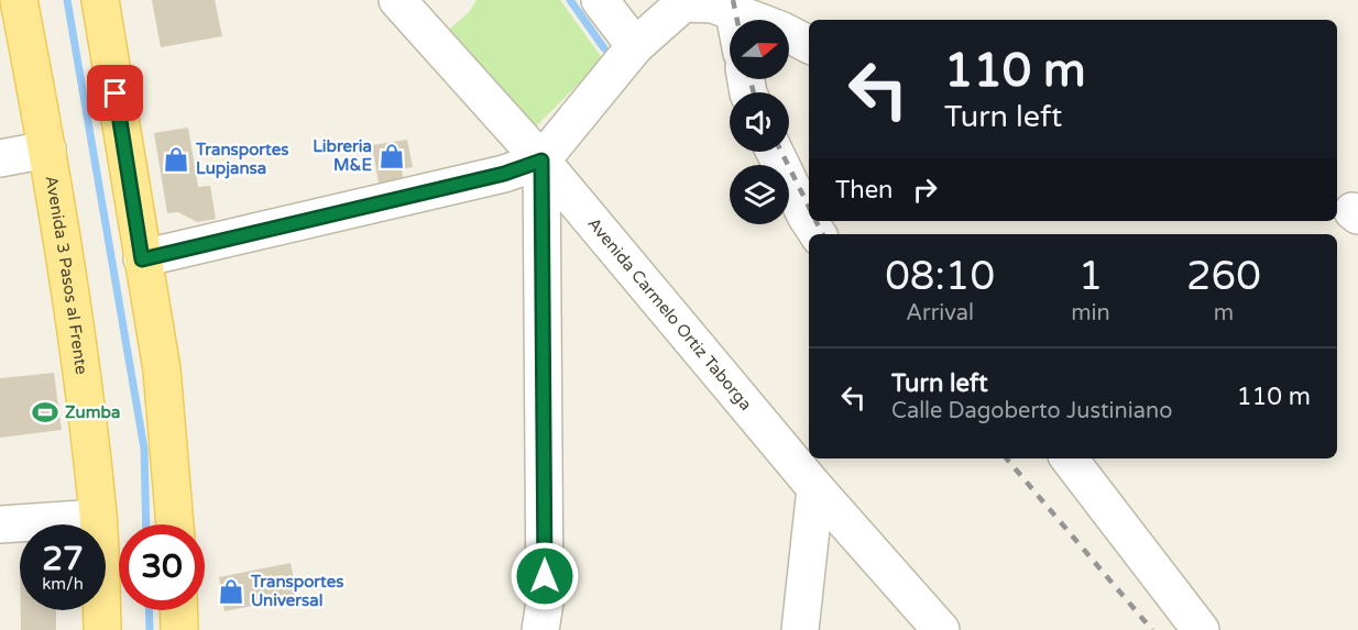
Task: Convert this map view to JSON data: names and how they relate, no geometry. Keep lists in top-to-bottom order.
{
  "streets": {
    "main road": ["Avenida 3 Pasos al Frente"],
    "street": ["Avenida Carmelo Ortiz Taborga"]
  },
  "places": {
    "shop": ["Libreria M&E", "Transportes Lupjansa", "Transportes Universal"],
    "sports": ["Zumba"]
  },
  "north": "right",
  "page": {
    "turn": ["110 m", "Turn left"],
    "then": "Then",
    "eta": [
      "08:10",
      "Arrival",
      "1",
      "min",
      "260",
      "m"
    ],
    "list": [
      {
        "name": "Turn left",
        "note": "Calle Dagoberto Justiniano",
        "value": "110 m"
      }
    ],
    "speed": "27 km/h",
    "limit": "30"
  }
}
